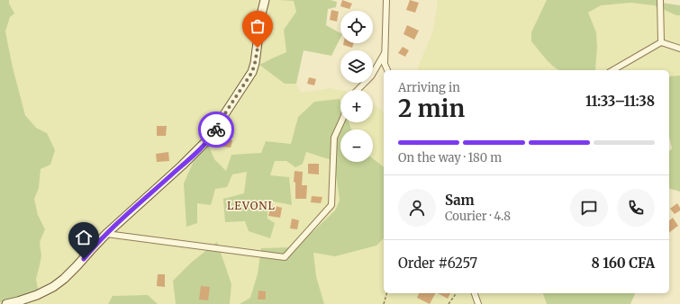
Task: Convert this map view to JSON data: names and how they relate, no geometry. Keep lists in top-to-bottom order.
{
  "districts": ["LEVONL"],
  "page": {
    "map_buttons": ["+", "−"],
    "heading": ["2 min", "Arriving in", "11:33–11:38"],
    "panel": [
      "Sam",
      "Courier · 4.8",
      "Order #6257",
      "8 160 CFA"
    ],
    "bar": "On the way · 180 m"
  }
}
